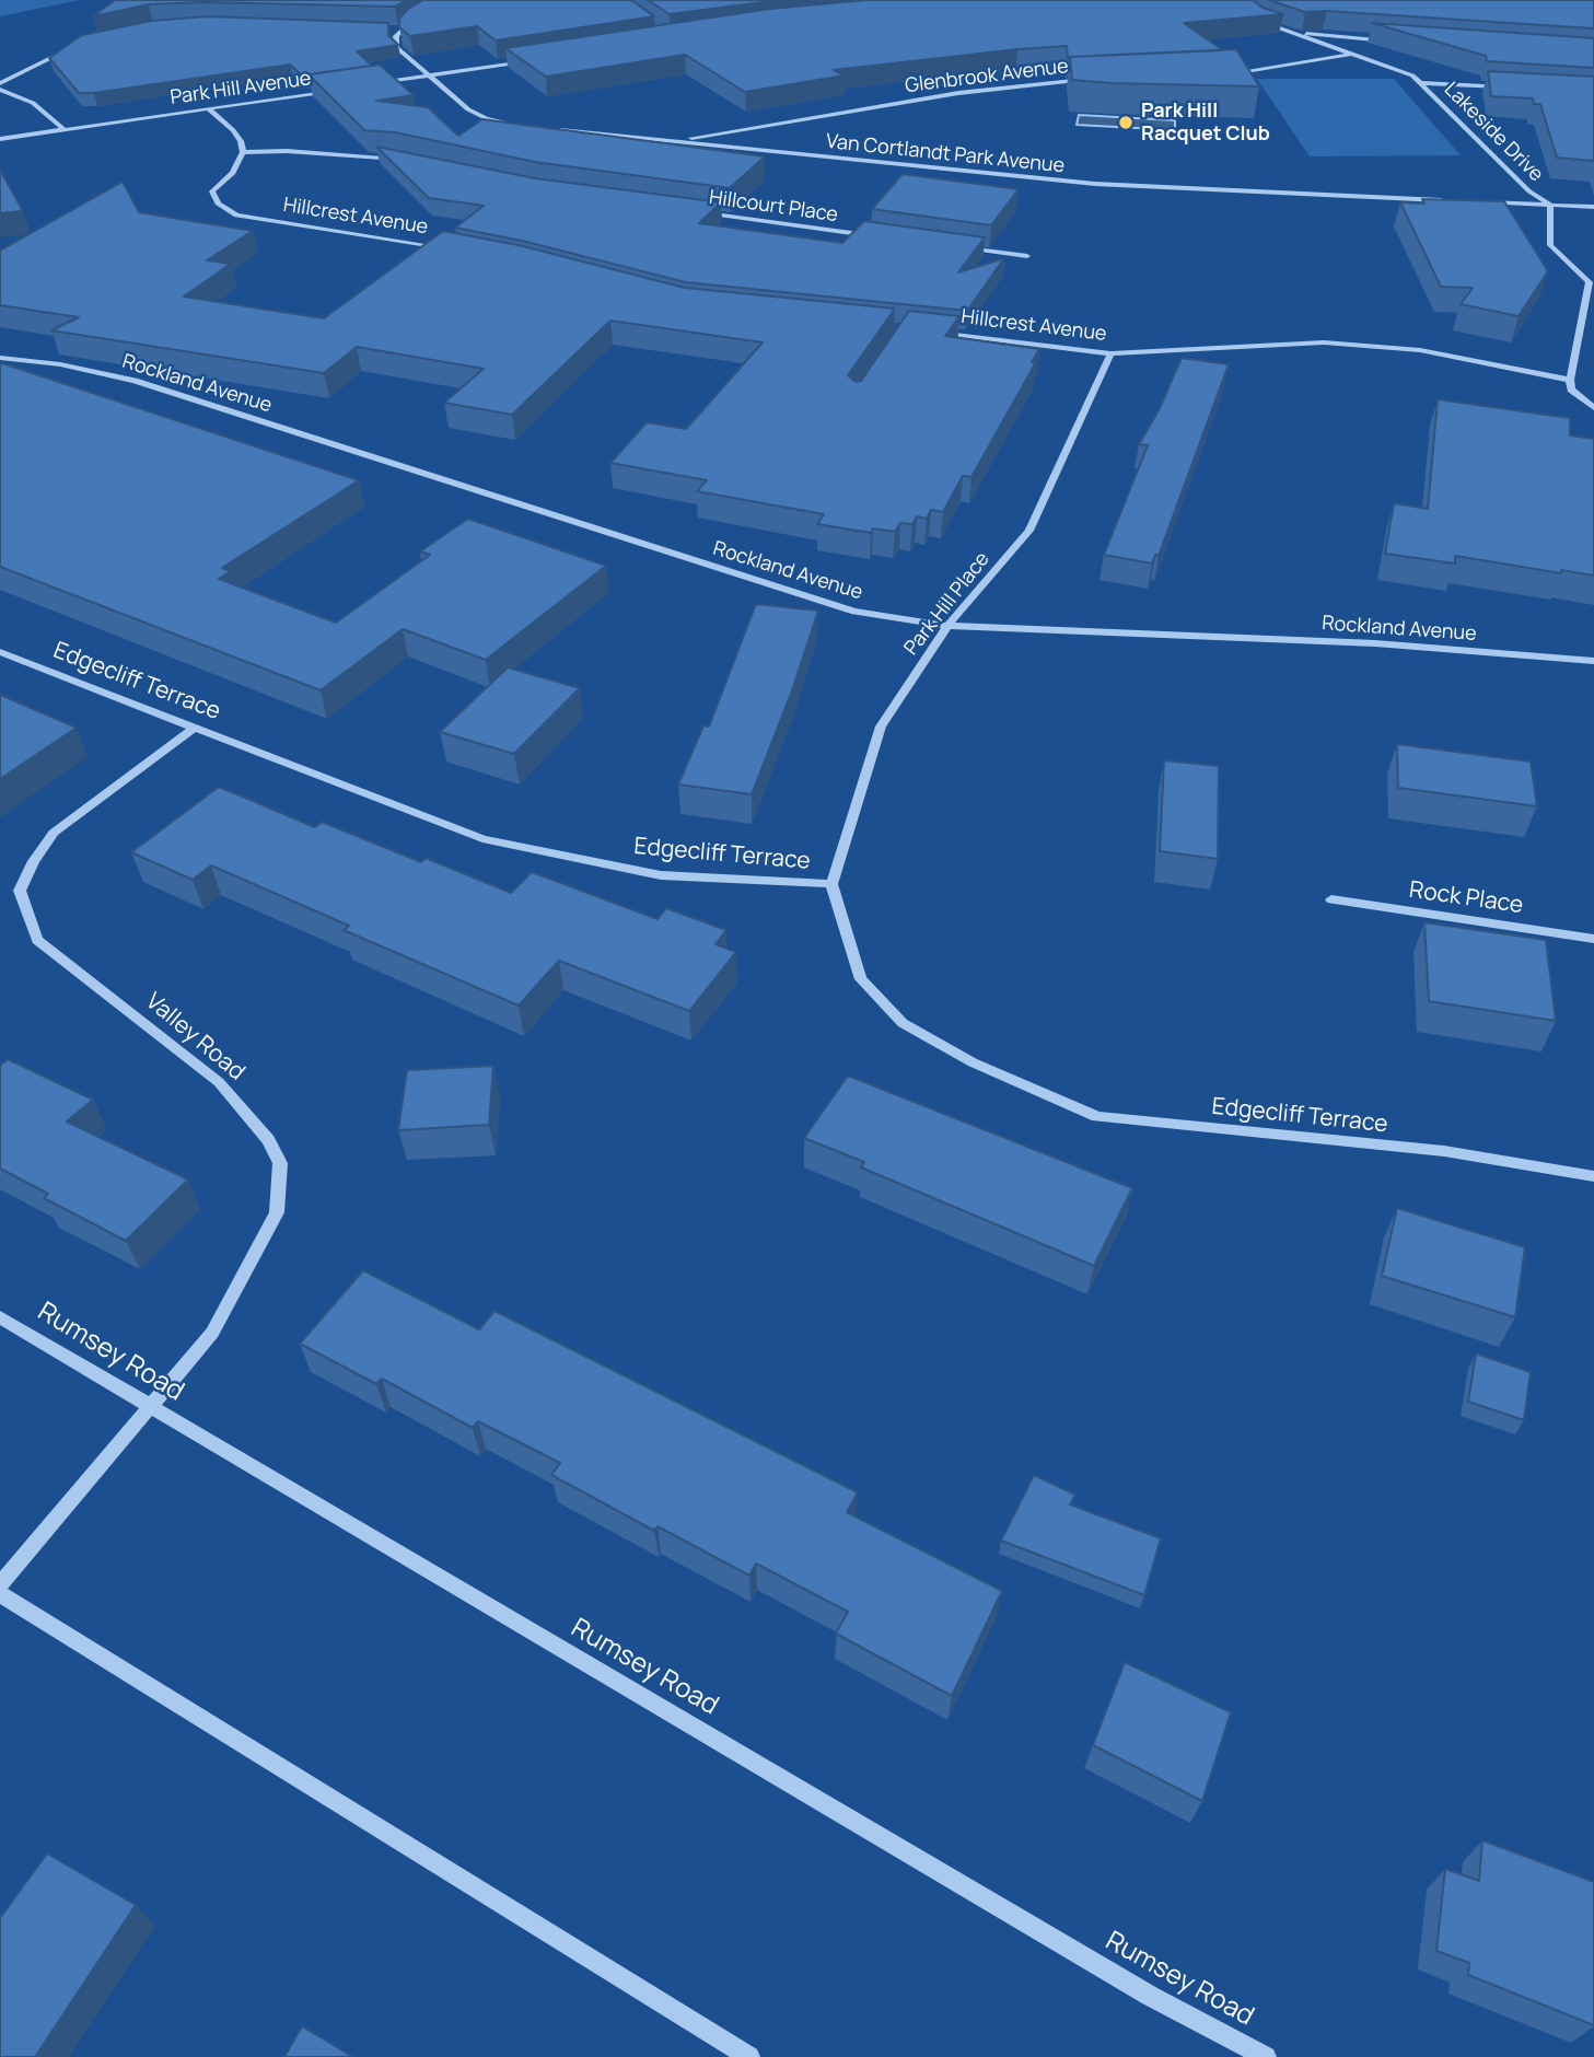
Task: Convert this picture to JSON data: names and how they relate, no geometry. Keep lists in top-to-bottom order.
{
  "streets": {
    "street": [
      "Glenbrook Avenue",
      "Park Hill Avenue",
      "Lakeside Drive",
      "Van Cortlandt Park Avenue",
      "Hillcourt Place",
      "Hillcrest Avenue",
      "Rockland Avenue",
      "Park Hill Place",
      "Edgecliff Terrace",
      "Rock Place",
      "Valley Road",
      "Rumsey Road"
    ]
  },
  "crossings": [
    ["Glenbrook Avenue", "Van Cortlandt Park Avenue"],
    ["Lakeside Drive", "Hillcrest Avenue"],
    ["Hillcrest Avenue", "Park Hill Place"],
    ["Rockland Avenue", "Park Hill Place"],
    ["Park Hill Place", "Edgecliff Terrace"],
    ["Edgecliff Terrace", "Valley Road"],
    ["Valley Road", "Rumsey Road"]
  ],
  "places": ["Park Hill Racquet Club"]
}
